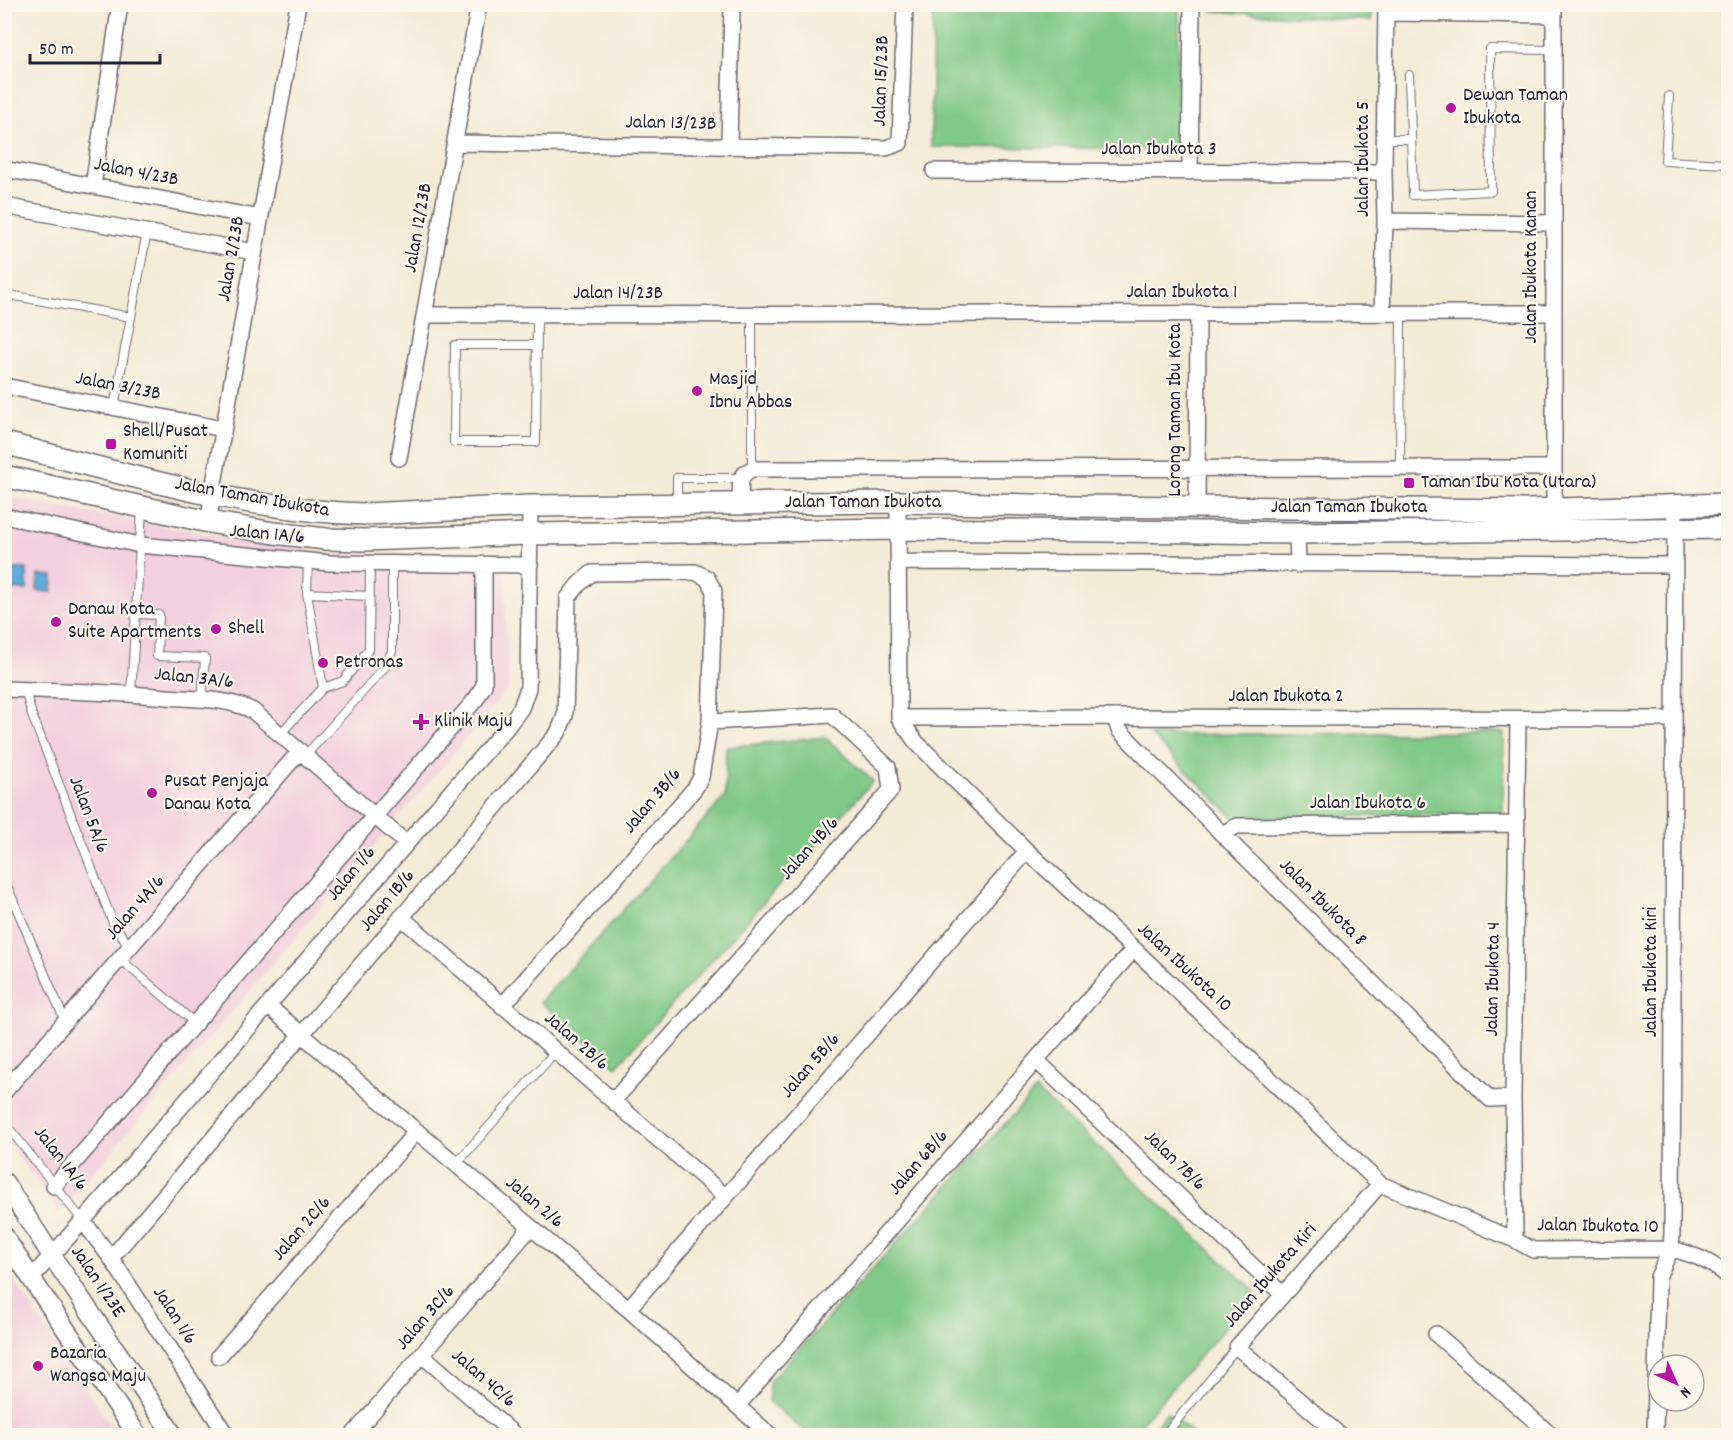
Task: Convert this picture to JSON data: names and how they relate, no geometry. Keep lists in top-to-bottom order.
{
  "streets": {
    "main road": ["Jalan Taman Ibukota"],
    "street": [
      "Jalan 15/23B",
      "Jalan 13/23B",
      "Jalan Ibukota 3",
      "Jalan Ibukota 5",
      "Jalan 4/23B",
      "Jalan 12/23B",
      "Jalan 2/23B",
      "Jalan Ibukota Kanan",
      "Jalan Ibukota 1",
      "Jalan 14/23B",
      "Jalan 3/23B",
      "Lorong Taman Ibu Kota",
      "Jalan 1A/6",
      "Jalan 3A/6",
      "Jalan Ibukota 2",
      "Jalan 3B/6",
      "Jalan Ibukota 6",
      "Jalan 4B/6",
      "Jalan 1/6",
      "Jalan 1B/6",
      "Jalan Ibukota 8",
      "Jalan 4A/6",
      "Jalan Ibukota 10",
      "Jalan Ibukota Kiri",
      "Jalan Ibukota 4",
      "Jalan 2B/6",
      "Jalan 5B/6",
      "Jalan 7B/6",
      "Jalan 6B/6",
      "Jalan 2/6",
      "Jalan 2C/6",
      "Jalan 1/23E",
      "Jalan 3C/6",
      "Jalan 4C/6"
    ],
    "lane": ["Jalan 5A/6"]
  },
  "crossings": [
    ["Jalan 15/23B", "Jalan 13/23B"],
    ["Jalan 13/23B", "Jalan 12/23B"],
    ["Jalan Ibukota 3", "Jalan Ibukota 5"],
    ["Jalan Ibukota 5", "Jalan Ibukota 1"],
    ["Jalan 4/23B", "Jalan 2/23B"],
    ["Jalan 12/23B", "Jalan 14/23B"],
    ["Jalan 2/23B", "Jalan 3/23B"],
    ["Jalan 2/23B", "Jalan Taman Ibukota"],
    ["Jalan Ibukota Kanan", "Jalan Ibukota 1"],
    ["Jalan Ibukota Kanan", "Jalan Taman Ibukota"],
    ["Jalan Ibukota 1", "Jalan 14/23B"],
    ["Jalan Ibukota 1", "Lorong Taman Ibu Kota"],
    ["Lorong Taman Ibu Kota", "Jalan Taman Ibukota"],
    ["Jalan Taman Ibukota", "Jalan 1/6"],
    ["Jalan Taman Ibukota", "Jalan Ibukota Kiri"],
    ["Jalan 1A/6", "Jalan 1/6"],
    ["Jalan 3A/6", "Jalan 5A/6"],
    ["Jalan 3A/6", "Jalan 1/6"],
    ["Jalan 3A/6", "Jalan 4A/6"],
    ["Jalan Ibukota 2", "Jalan Ibukota 8"],
    ["Jalan Ibukota 2", "Jalan Ibukota 10"],
    ["Jalan Ibukota 2", "Jalan Ibukota Kiri"],
    ["Jalan Ibukota 2", "Jalan Ibukota 4"],
    ["Jalan 3B/6", "Jalan 4B/6"],
    ["Jalan 3B/6", "Jalan 1B/6"],
    ["Jalan 3B/6", "Jalan 2B/6"],
    ["Jalan Ibukota 6", "Jalan Ibukota 8"],
    ["Jalan Ibukota 6", "Jalan Ibukota 4"],
    ["Jalan 5A/6", "Jalan 4A/6"],
    ["Jalan 4B/6", "Jalan 2B/6"],
    ["Jalan 1/6", "Jalan 1B/6"],
    ["Jalan 1/6", "Jalan 2/6"],
    ["Jalan 1/6", "Jalan 1/23E"],
    ["Jalan 1B/6", "Jalan 2B/6"],
    ["Jalan 1B/6", "Jalan 2/6"],
    ["Jalan Ibukota 8", "Jalan Ibukota 4"],
    ["Jalan Ibukota 10", "Jalan Ibukota Kiri"],
    ["Jalan Ibukota 10", "Jalan Ibukota 4"],
    ["Jalan Ibukota 10", "Jalan 5B/6"],
    ["Jalan Ibukota 10", "Jalan 6B/6"],
    ["Jalan Ibukota Kiri", "Jalan 7B/6"],
    ["Jalan 2B/6", "Jalan 5B/6"],
    ["Jalan 5B/6", "Jalan 2/6"],
    ["Jalan 7B/6", "Jalan 6B/6"],
    ["Jalan 6B/6", "Jalan 2/6"],
    ["Jalan 2/6", "Jalan 2C/6"],
    ["Jalan 2/6", "Jalan 3C/6"],
    ["Jalan 3C/6", "Jalan 4C/6"]
  ],
  "places": {
    "other": [
      "Dewan Taman Ibukota",
      "Masjid Ibnu Abbas",
      "Danau Kota Suite Apartments",
      "Shell",
      "Petronas",
      "Pusat Penjaja Danau Kota",
      "Bazaria Wangsa Maju"
    ],
    "transit": ["Shell/Pusat Komuniti", "Taman Ibu Kota (Utara)"],
    "health": ["Klinik Maju"]
  },
  "scale_bar": "50 m",
  "north": "bottom right"
}
